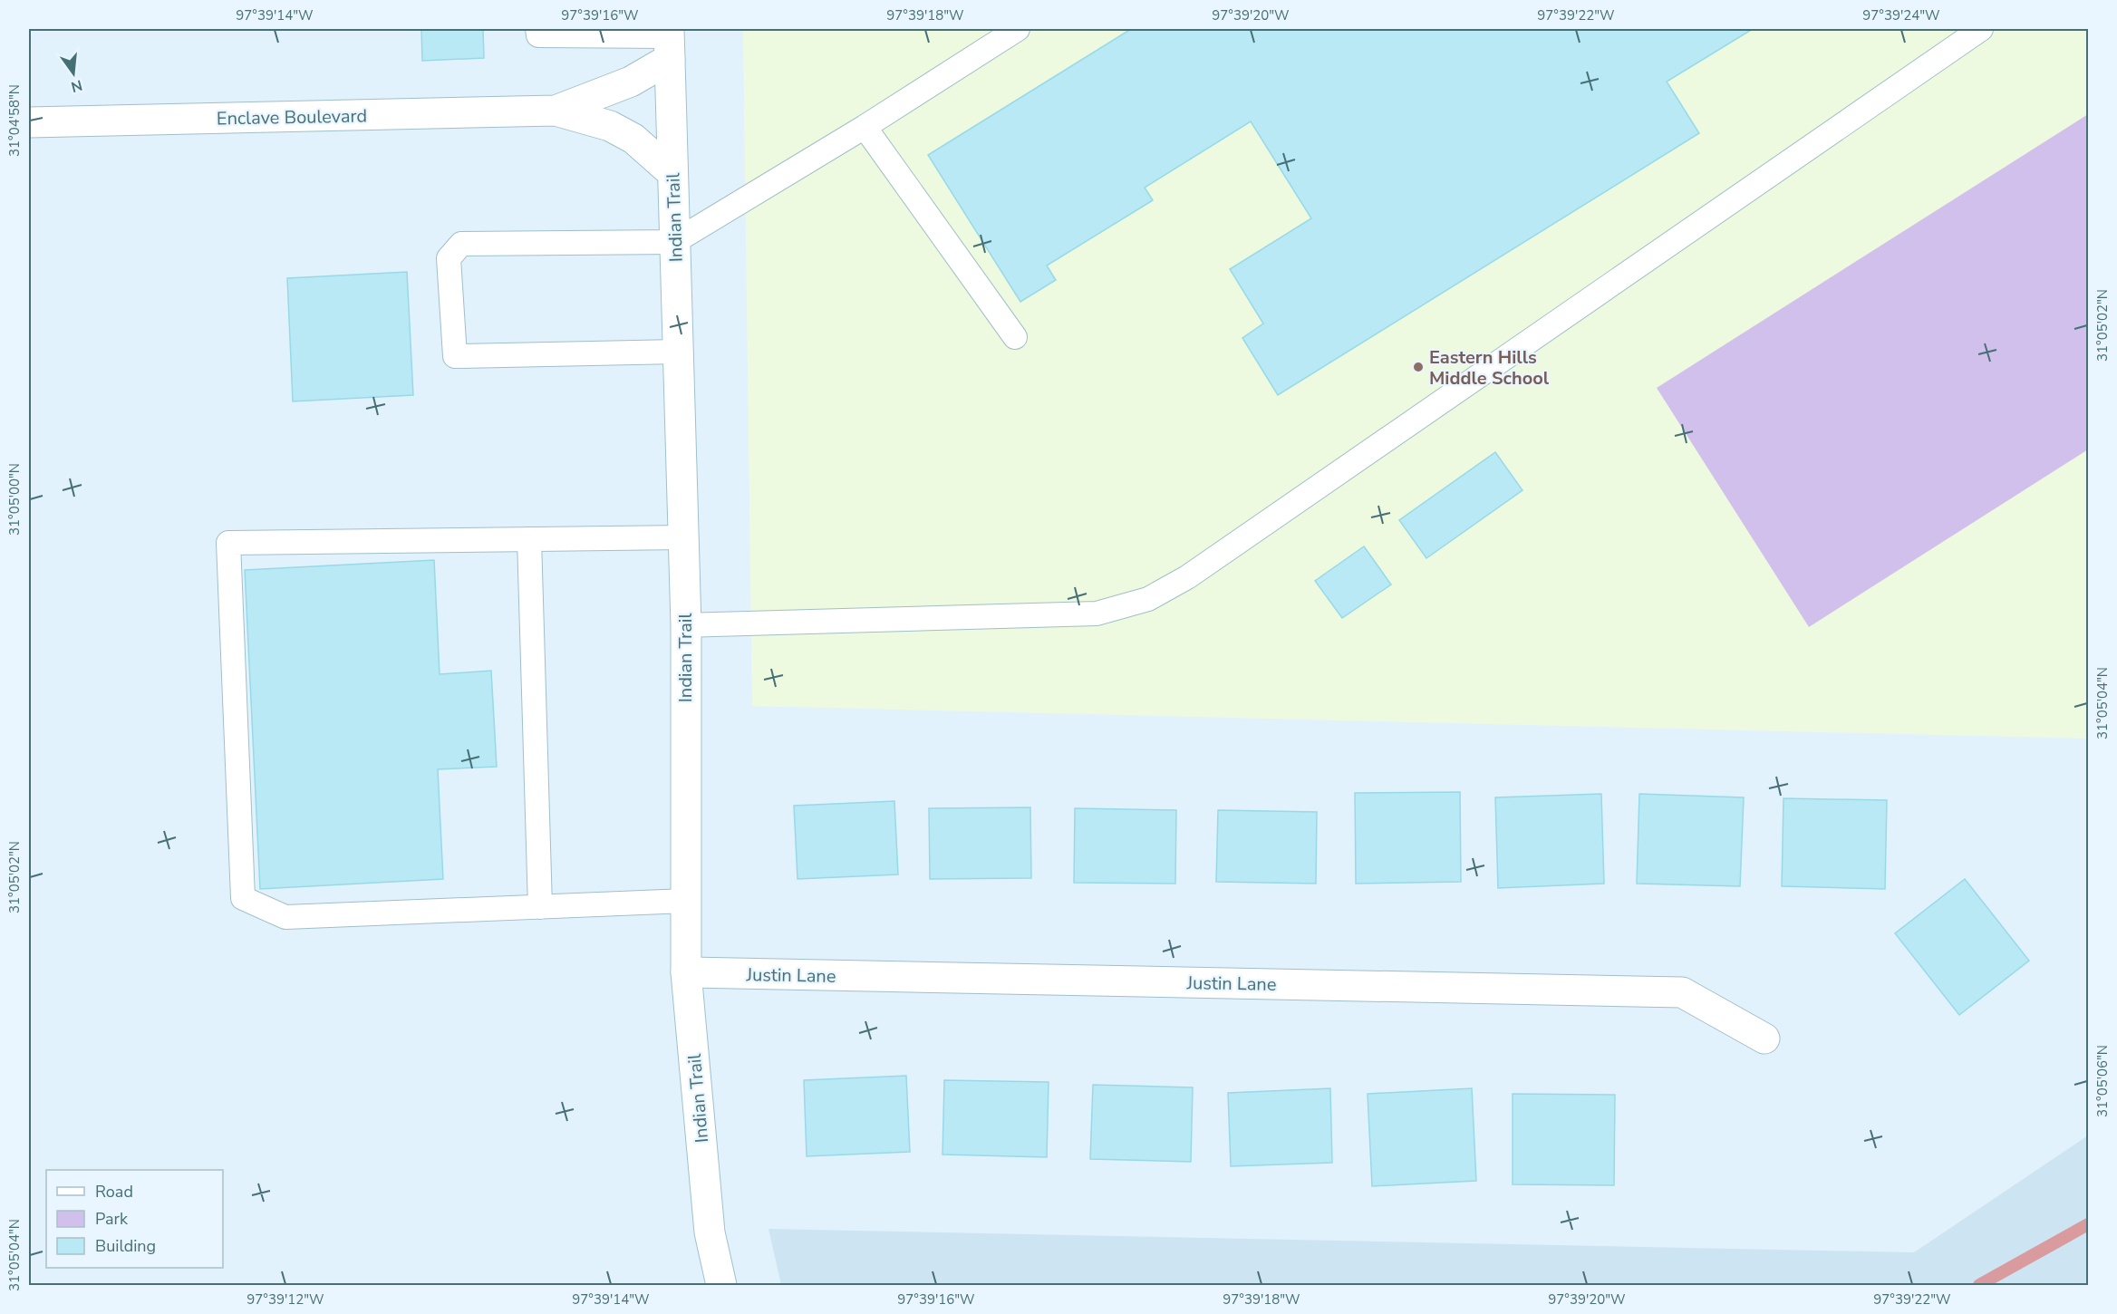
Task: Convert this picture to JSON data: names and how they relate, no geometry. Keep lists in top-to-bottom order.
{
  "streets": {
    "street": ["Enclave Boulevard", "Indian Trail", "Justin Lane"]
  },
  "crossings": [
    ["Enclave Boulevard", "Indian Trail"],
    ["Indian Trail", "Justin Lane"]
  ],
  "places": ["Eastern Hills Middle School"],
  "legend": ["Road", "Park", "Building"],
  "north": "bottom",
  "coordinates": [
    "97°39'14\"W",
    "97°39'16\"W",
    "97°39'18\"W",
    "97°39'20\"W",
    "97°39'22\"W",
    "97°39'24\"W",
    "31°04'58\"N",
    "31°05'02\"N",
    "31°05'00\"N",
    "31°05'04\"N",
    "31°05'06\"N",
    "97°39'12\"W"
  ]
}
